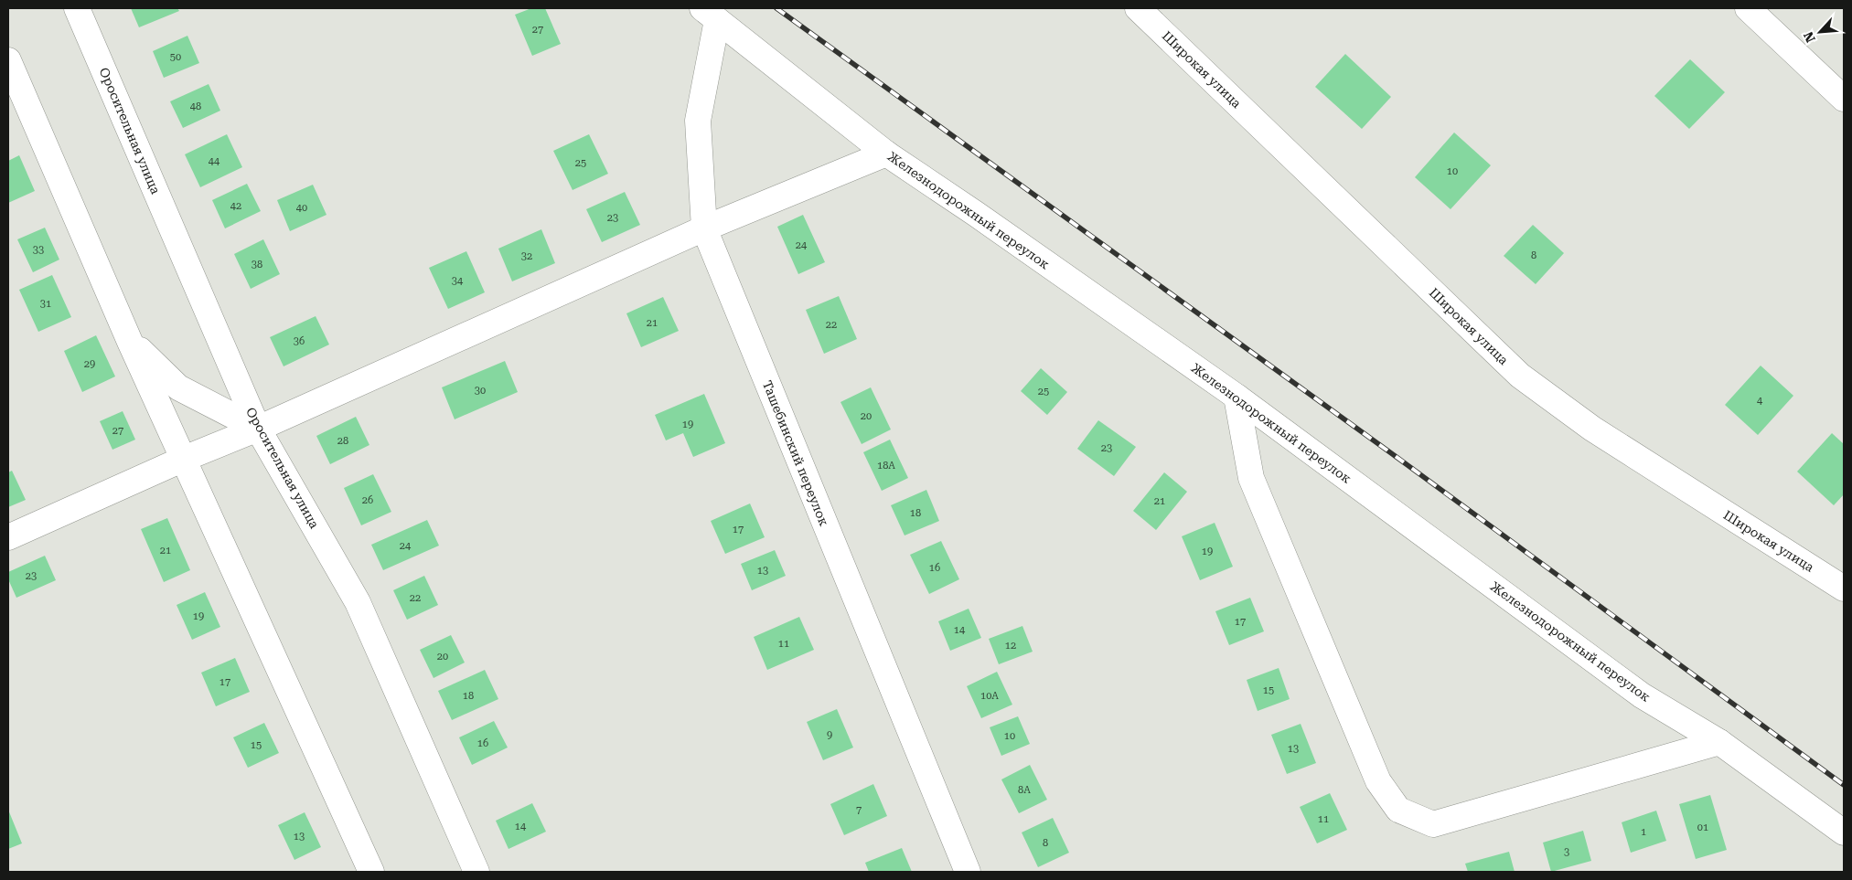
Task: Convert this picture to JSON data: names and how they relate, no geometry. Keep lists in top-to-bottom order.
{
  "streets": {
    "street": [
      "Широкая улица",
      "Оросительная улица",
      "Железнодорожный переулок",
      "Ташебинский переулок"
    ]
  },
  "crossings": [
    ["Железнодорожный переулок", "Ташебинский переулок"]
  ],
  "house_numbers": [
    "27",
    "50",
    "48",
    "44",
    "25",
    "10",
    "42",
    "40",
    "23",
    "24",
    "33",
    "8",
    "32",
    "38",
    "34",
    "31",
    "21",
    "22",
    "36",
    "29",
    "30",
    "25",
    "4",
    "20",
    "19",
    "27",
    "28",
    "23",
    "18А",
    "26",
    "21",
    "18",
    "17",
    "24",
    "21",
    "19",
    "16",
    "13",
    "23",
    "22",
    "19",
    "17",
    "14",
    "11",
    "12",
    "20",
    "17",
    "15",
    "18",
    "10А",
    "9",
    "10",
    "16",
    "15",
    "13",
    "8А",
    "7",
    "11",
    "14",
    "01",
    "1",
    "13",
    "8",
    "3"
  ],
  "north": "bottom left"
}
